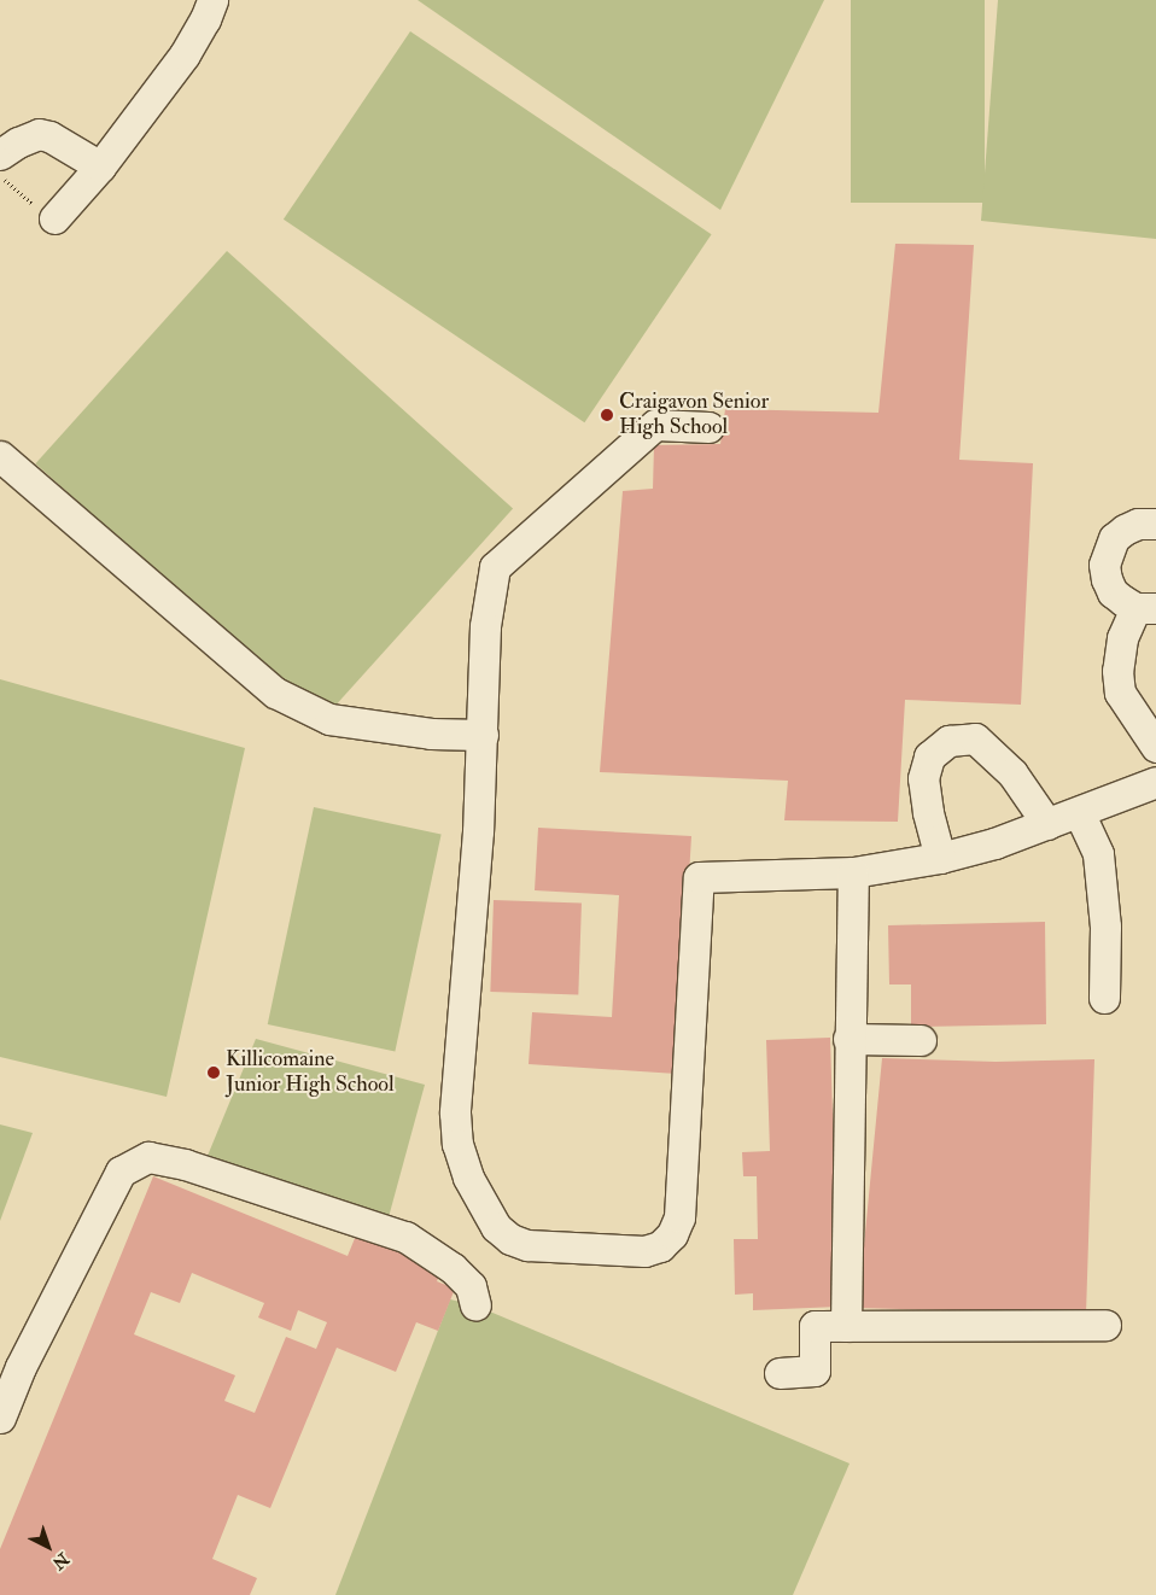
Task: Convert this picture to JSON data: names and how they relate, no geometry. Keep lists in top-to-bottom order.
{
  "places": ["Craigavon Senior High School", "Killicomaine Junior High School"],
  "north": "bottom right"
}
